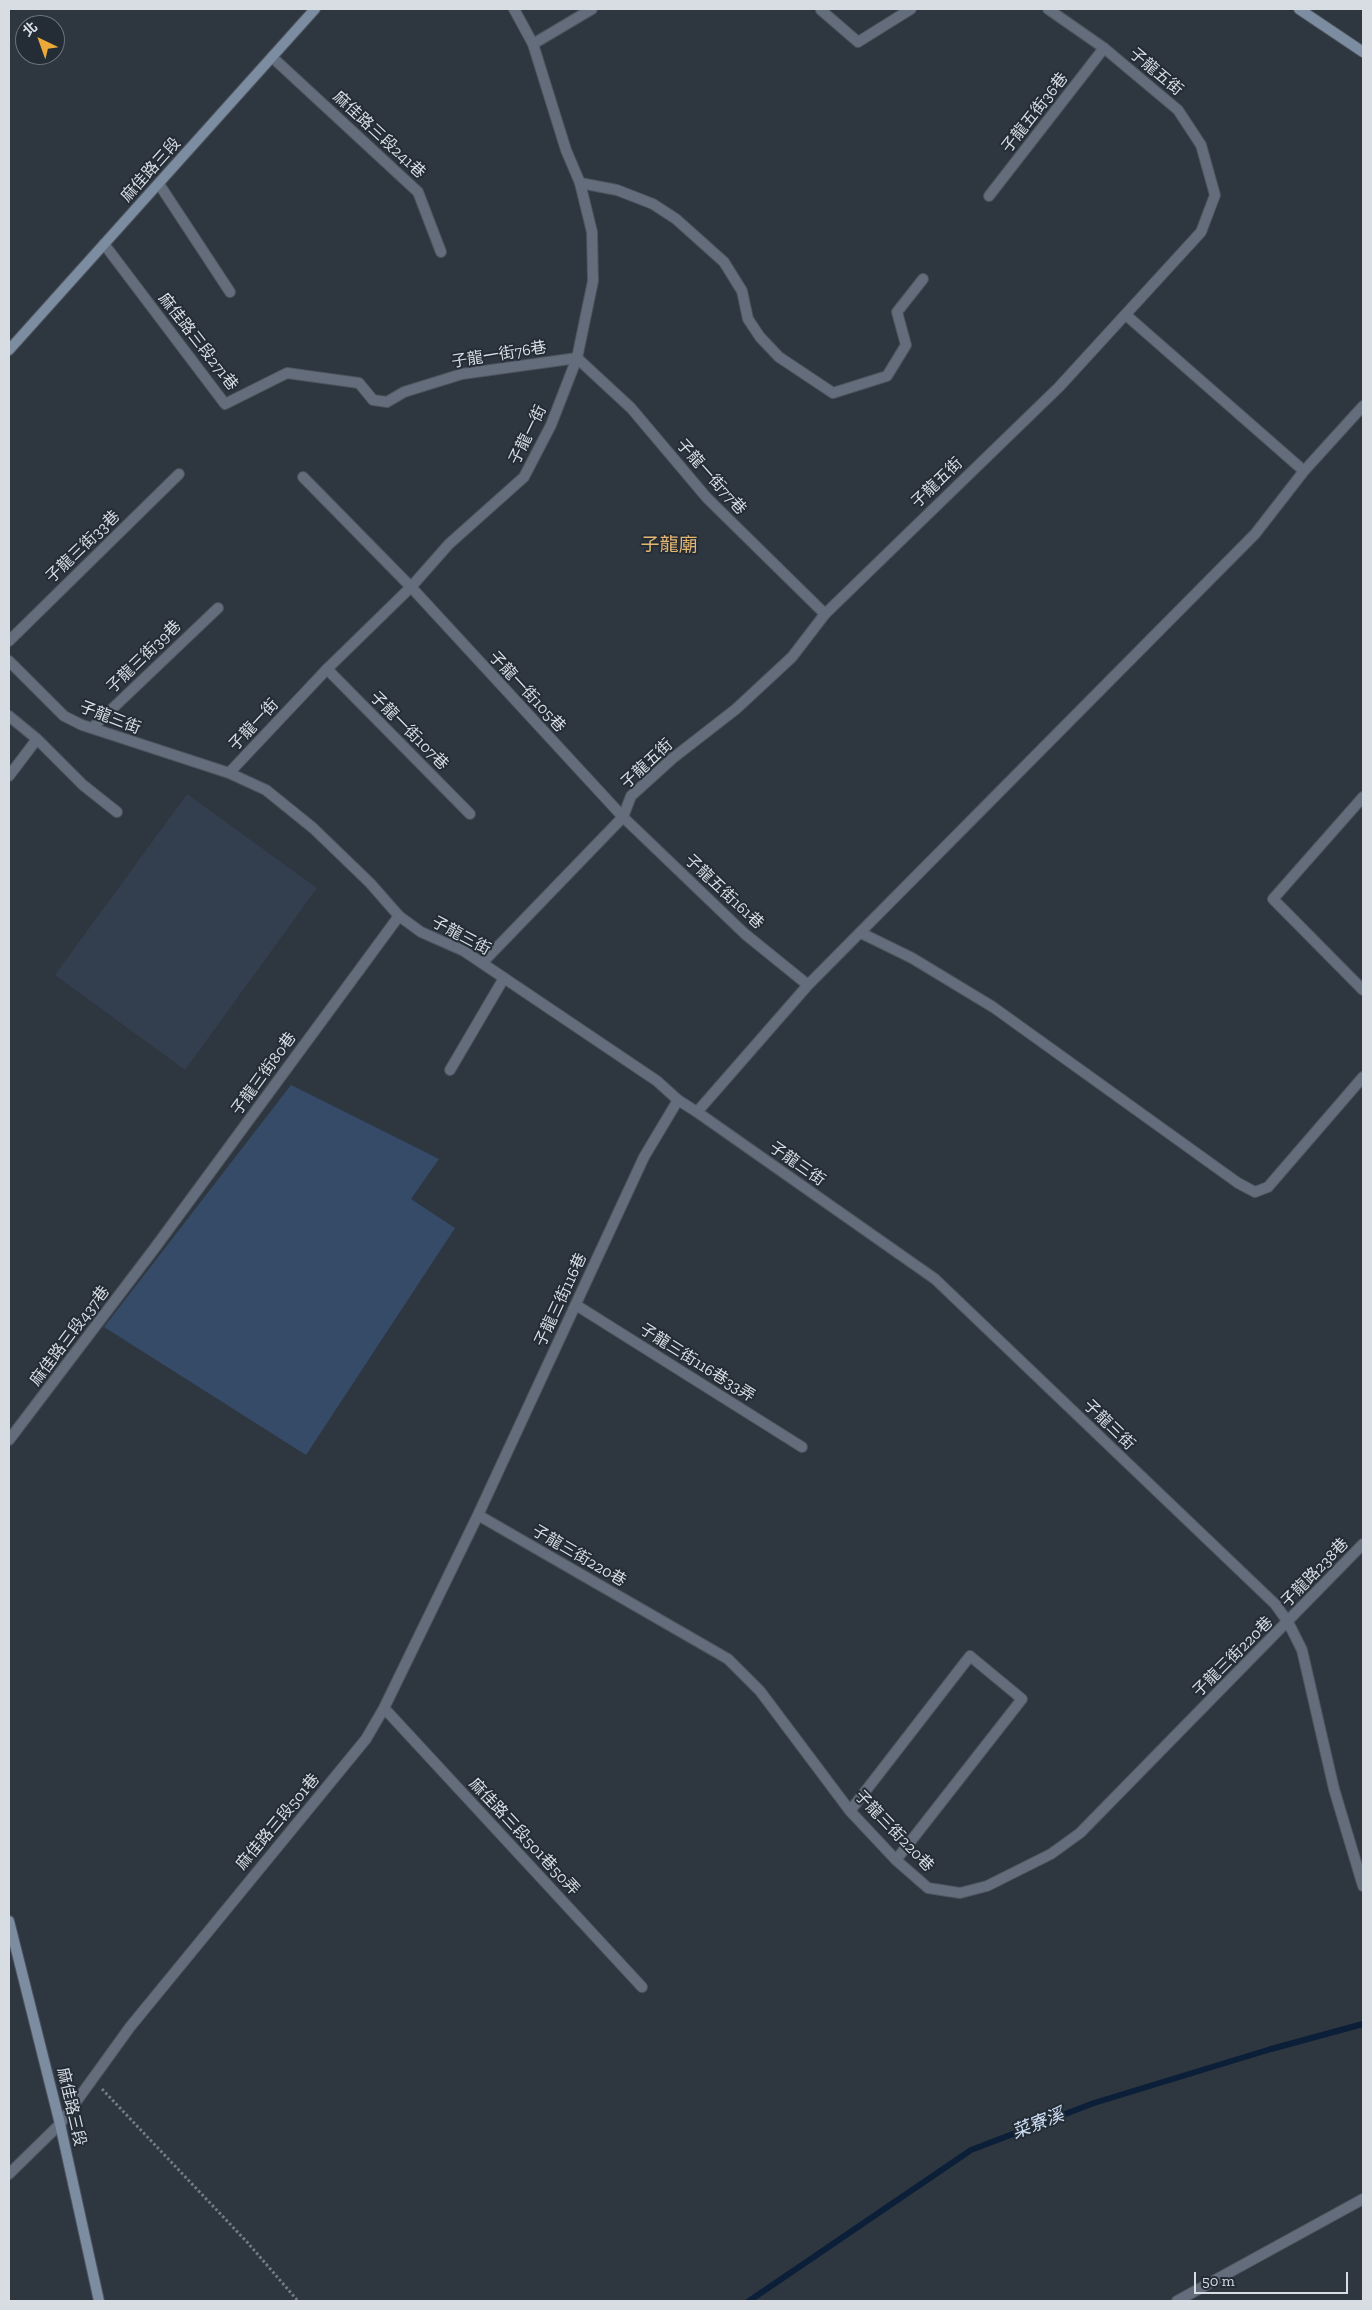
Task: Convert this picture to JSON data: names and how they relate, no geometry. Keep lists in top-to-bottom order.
{
  "streets": {
    "main road": ["麻佳路三段"],
    "street": [
      "子龍五街",
      "子龍五街36巷",
      "麻佳路三段241巷",
      "麻佳路三段271巷",
      "子龍一街76巷",
      "子龍一街",
      "子龍一街77巷",
      "子龍三街33巷",
      "子龍三街39巷",
      "子龍一街105巷",
      "子龍三街",
      "子龍一街107巷",
      "子龍五街161巷",
      "子龍三街80巷",
      "子龍三街116巷",
      "麻佳路三段437巷",
      "子龍三街116巷33弄",
      "子龍三街220巷",
      "子龍路238巷",
      "麻佳路三段501巷",
      "麻佳路三段501巷50弄"
    ]
  },
  "crossings": [
    ["子龍五街", "子龍五街36巷"],
    ["子龍五街", "子龍一街77巷"],
    ["子龍五街", "子龍一街105巷"],
    ["子龍五街", "子龍三街"],
    ["子龍五街", "子龍五街161巷"],
    ["麻佳路三段241巷", "麻佳路三段"],
    ["麻佳路三段", "麻佳路三段271巷"],
    ["麻佳路三段", "麻佳路三段501巷"],
    ["麻佳路三段271巷", "子龍一街76巷"],
    ["子龍一街76巷", "子龍一街"],
    ["子龍一街76巷", "子龍一街77巷"],
    ["子龍一街", "子龍一街77巷"],
    ["子龍一街", "子龍一街105巷"],
    ["子龍一街", "子龍三街"],
    ["子龍一街", "子龍一街107巷"],
    ["子龍三街39巷", "子龍三街"],
    ["子龍一街105巷", "子龍五街161巷"],
    ["子龍三街", "子龍三街80巷"],
    ["子龍三街", "子龍三街116巷"],
    ["子龍三街", "子龍三街220巷"],
    ["子龍三街", "子龍路238巷"],
    ["子龍三街80巷", "麻佳路三段437巷"],
    ["子龍三街116巷", "子龍三街116巷33弄"],
    ["子龍三街116巷", "子龍三街220巷"],
    ["子龍三街116巷", "麻佳路三段501巷"],
    ["子龍三街220巷", "子龍路238巷"],
    ["子龍三街220巷", "麻佳路三段501巷"],
    ["麻佳路三段501巷", "麻佳路三段501巷50弄"]
  ],
  "districts": ["子龍廟"],
  "water": ["菜寮溪"],
  "scale_bar": "50 m",
  "north": "top left"
}
